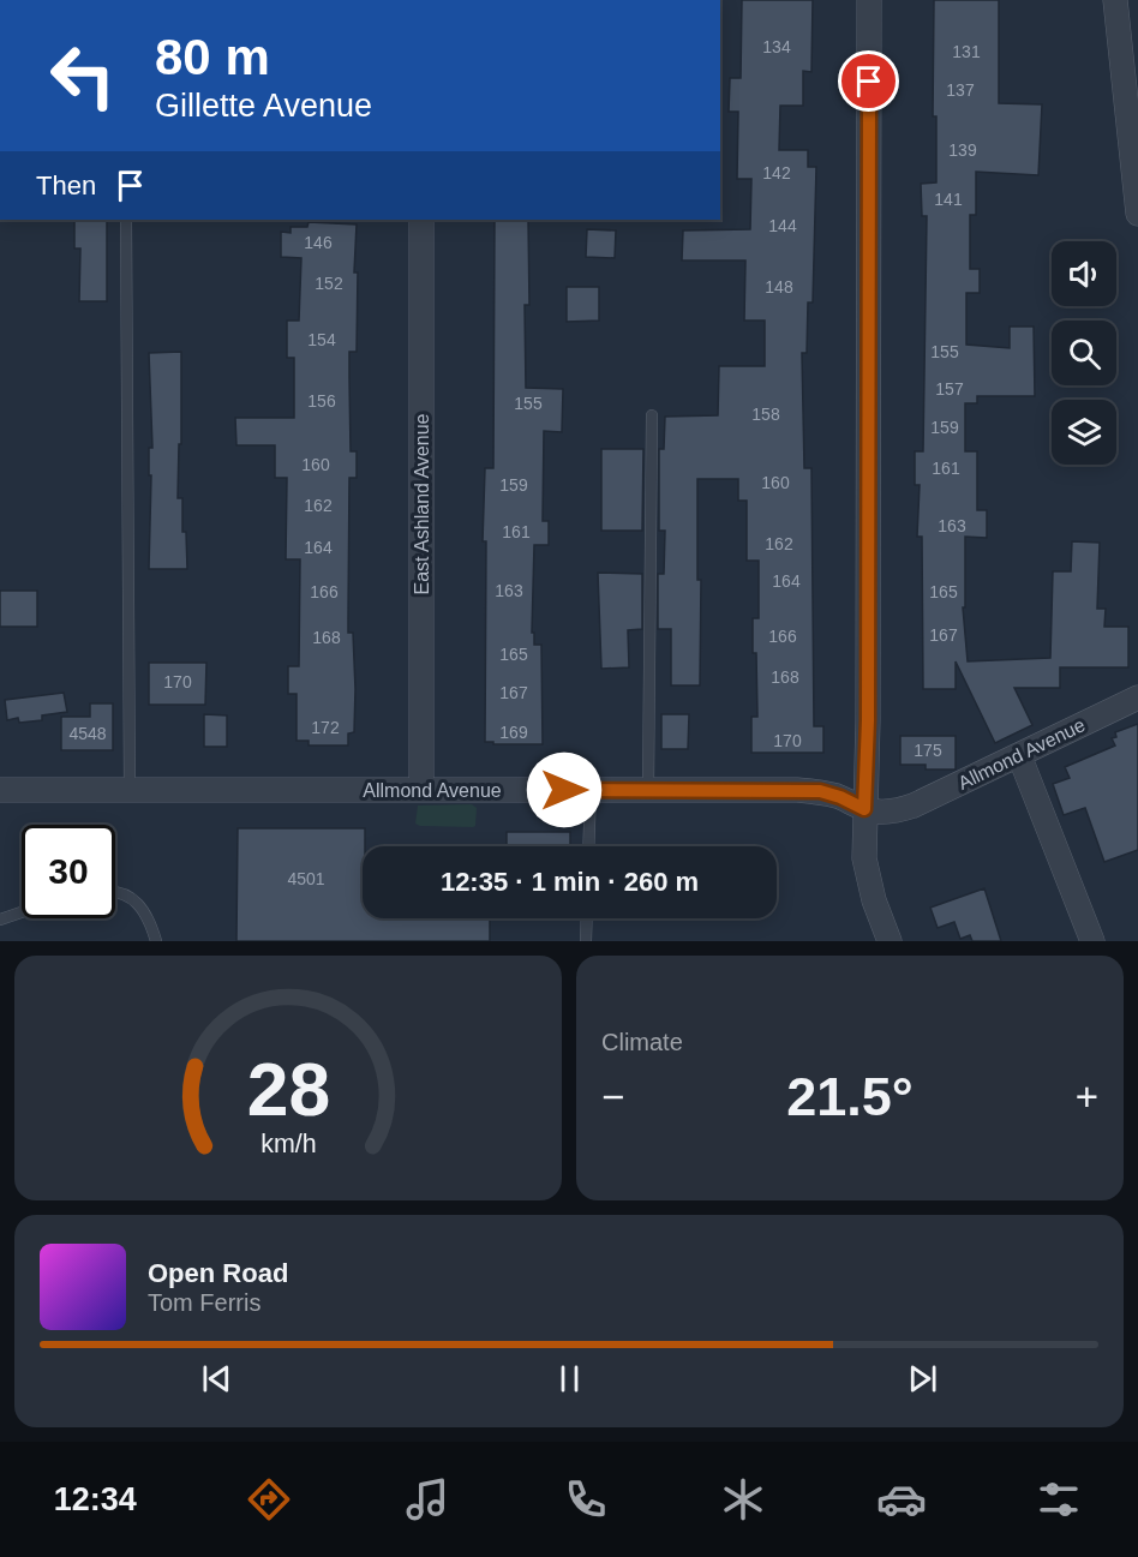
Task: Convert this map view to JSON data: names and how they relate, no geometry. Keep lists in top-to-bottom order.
{
  "streets": {
    "street": ["East Ashland Avenue", "Allmond Avenue"]
  },
  "crossings": [
    ["East Ashland Avenue", "Allmond Avenue"]
  ],
  "house_numbers": [
    "134",
    "131",
    "137",
    "139",
    "142",
    "141",
    "144",
    "146",
    "152",
    "148",
    "154",
    "155",
    "157",
    "156",
    "155",
    "158",
    "159",
    "160",
    "161",
    "160",
    "159",
    "162",
    "163",
    "161",
    "162",
    "164",
    "164",
    "163",
    "166",
    "165",
    "167",
    "166",
    "168",
    "165",
    "168",
    "170",
    "167",
    "172",
    "169",
    "4548",
    "170",
    "175",
    "4501"
  ],
  "page": {
    "turn": ["80 m", "Gillette Avenue"],
    "then": "Then",
    "limit": "30",
    "trip": "12:35 · 1 min · 260 m",
    "tile": "Climate",
    "heat": ["−", "21.5°", "+"],
    "song": ["Open Road", "Tom Ferris"],
    "tabs": "12:34",
    "gauge": ["28", "km/h"]
  }
}
